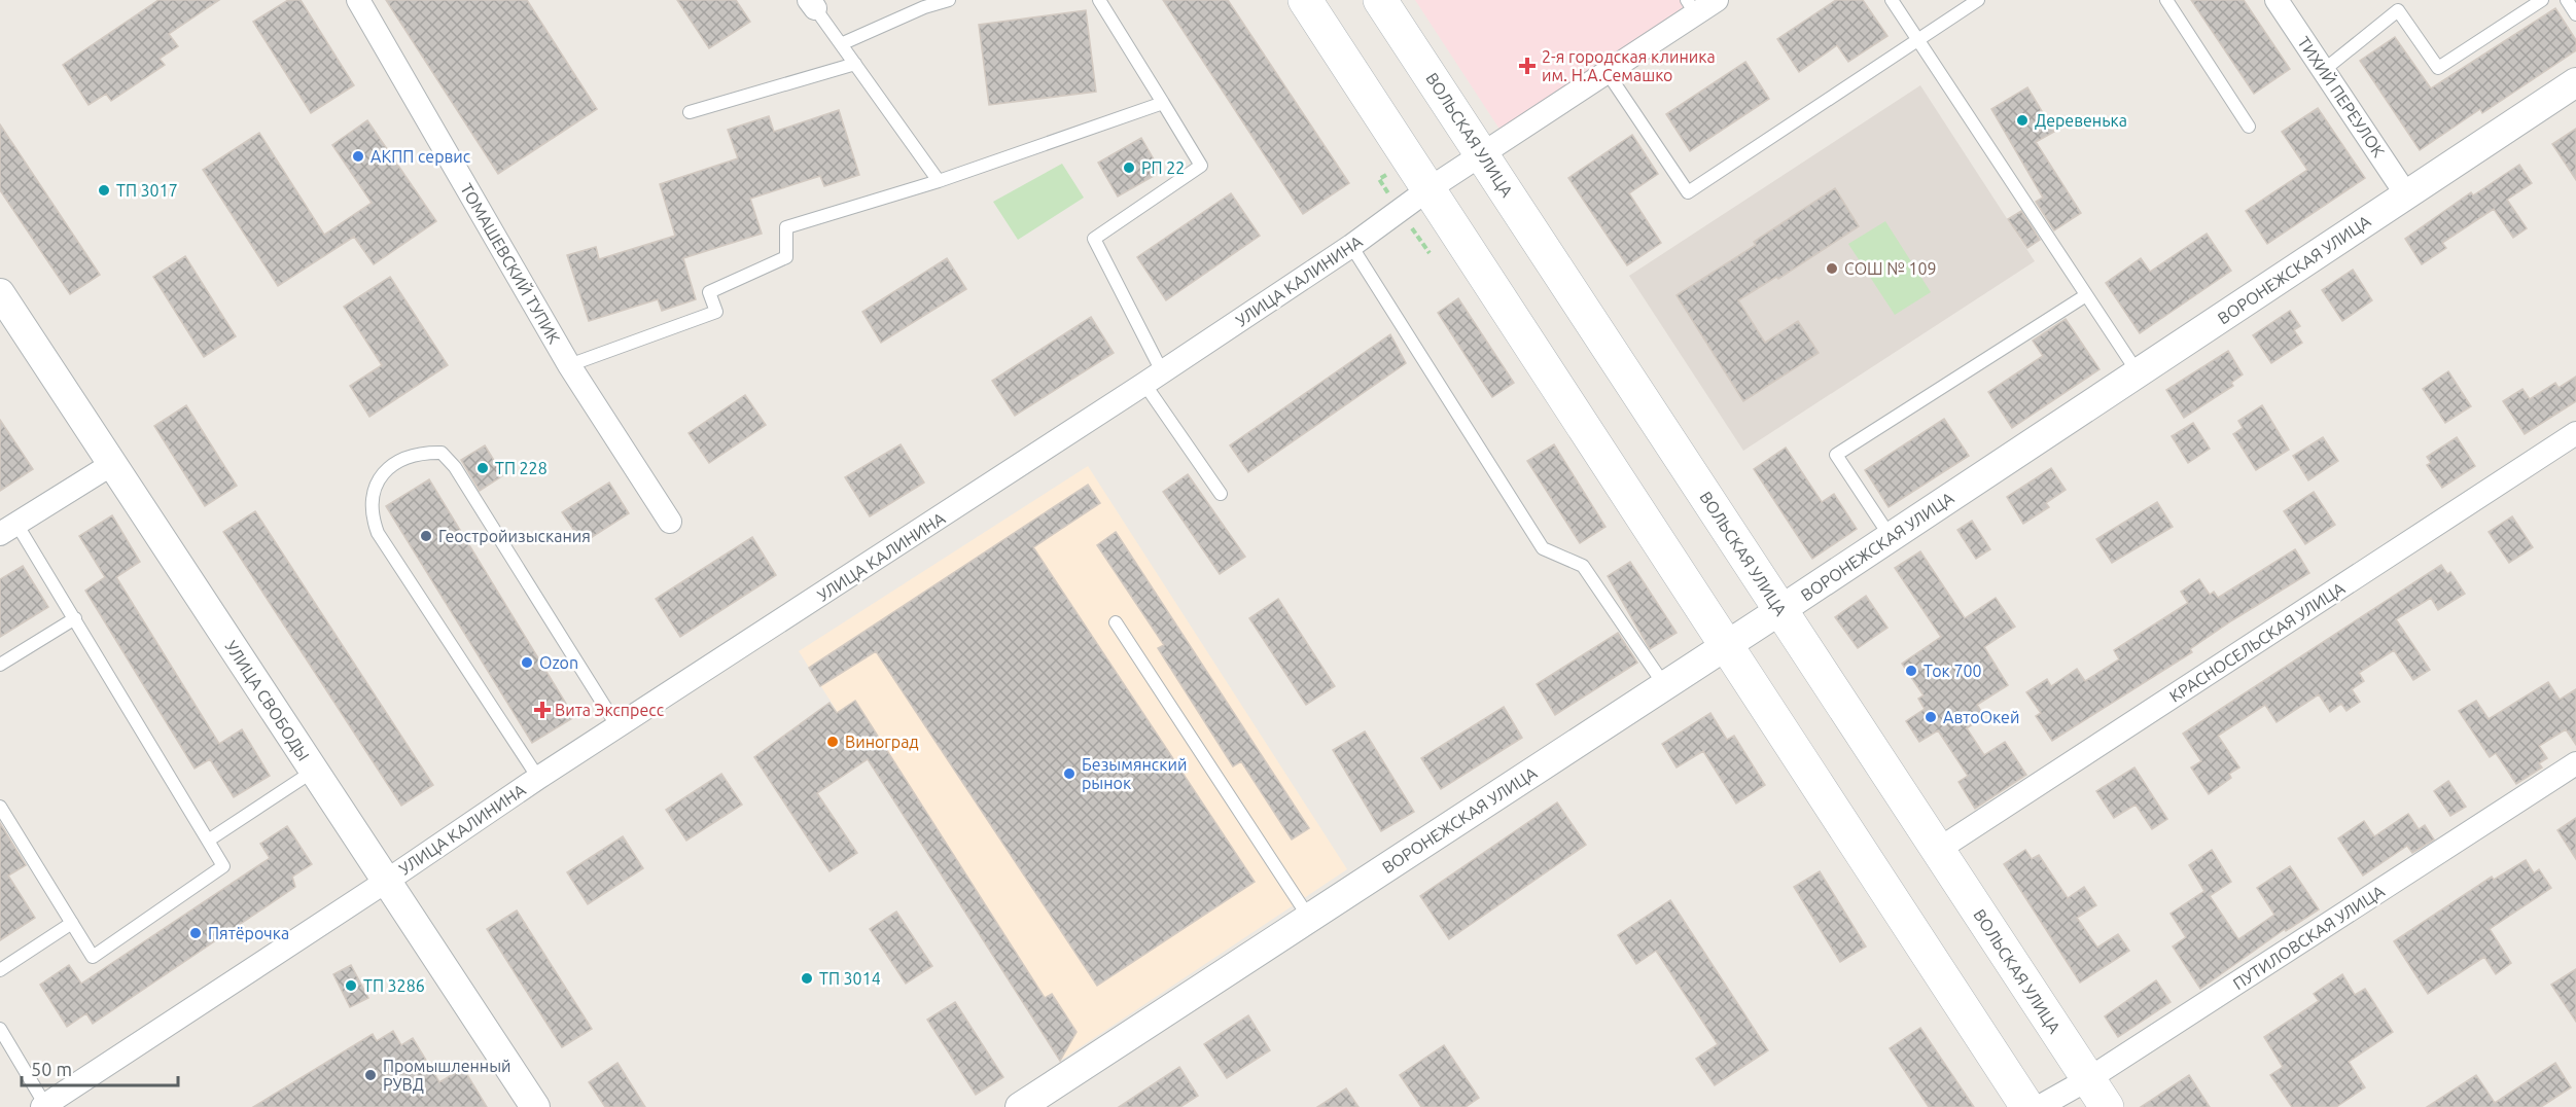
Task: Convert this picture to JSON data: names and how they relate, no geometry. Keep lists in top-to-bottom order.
{
  "streets": {
    "main road": ["ВОЛЬСКАЯ УЛИЦА"],
    "street": [
      "ТИХИЙ ПЕРЕУЛОК",
      "ТОМАШЕВСКИЙ ТУПИК",
      "ВОРОНЕЖСКАЯ УЛИЦА",
      "УЛИЦА КАЛИНИНА",
      "КРАСНОСЕЛЬСКАЯ УЛИЦА",
      "УЛИЦА СВОБОДЫ",
      "ПУТИЛОВСКАЯ УЛИЦА"
    ]
  },
  "crossings": [
    ["ТИХИЙ ПЕРЕУЛОК", "ВОРОНЕЖСКАЯ УЛИЦА"],
    ["ВОЛЬСКАЯ УЛИЦА", "ВОРОНЕЖСКАЯ УЛИЦА"],
    ["ВОЛЬСКАЯ УЛИЦА", "УЛИЦА КАЛИНИНА"],
    ["ВОЛЬСКАЯ УЛИЦА", "КРАСНОСЕЛЬСКАЯ УЛИЦА"],
    ["ВОЛЬСКАЯ УЛИЦА", "ПУТИЛОВСКАЯ УЛИЦА"],
    ["УЛИЦА КАЛИНИНА", "УЛИЦА СВОБОДЫ"]
  ],
  "places": {
    "health": ["2-я городская клиника им. Н.А.Семашко", "Вита Экспресс"],
    "other": [
      "Деревенька",
      "АКПП сервис",
      "РП 22",
      "ТП 3017",
      "СОШ № 109",
      "ТП 228",
      "Геостройизыскания",
      "Ozon",
      "Ток 700",
      "АвтоОкей",
      "Виноград",
      "Безымянский рынок",
      "Пятёрочка",
      "ТП 3014",
      "ТП 3286",
      "Промышленный РУВД"
    ]
  },
  "scale_bar": "50 m"
}
